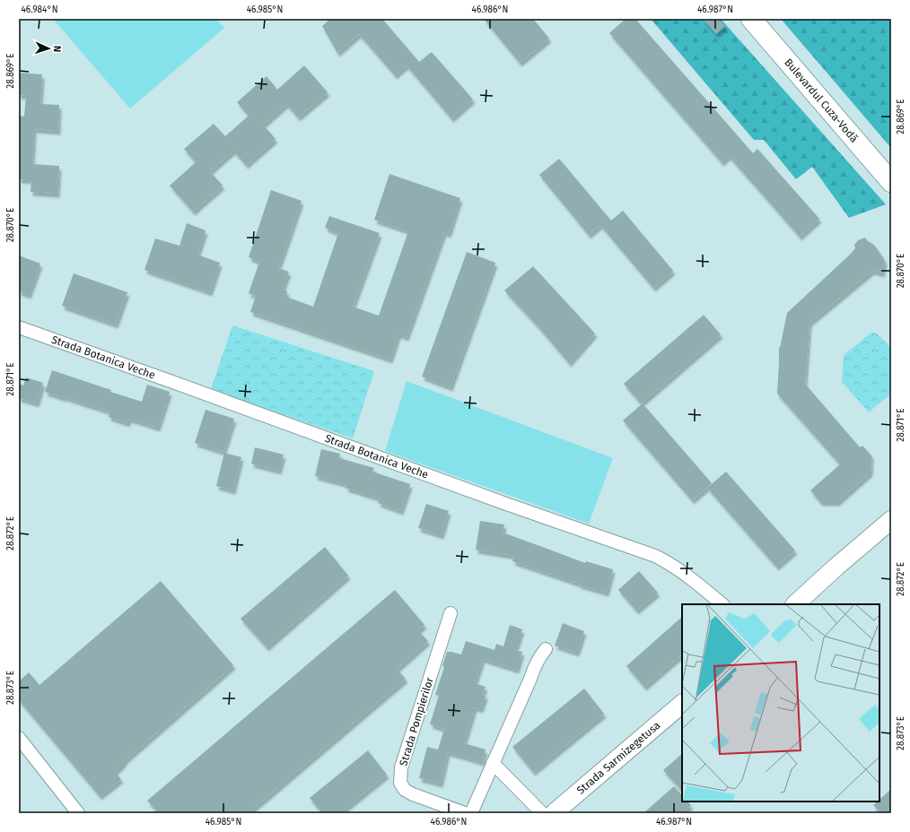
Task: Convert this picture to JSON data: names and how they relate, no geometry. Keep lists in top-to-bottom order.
{
  "streets": {
    "main road": ["Bulevardul Cuza-Vodă", "Strada Sarmizegetusa"],
    "street": ["Strada Botanica Veche", "Strada Pompierilor"]
  },
  "north": "right",
  "coordinates": [
    "46.984°N",
    "46.985°N",
    "46.986°N",
    "46.987°N",
    "28.869°E",
    "28.870°E",
    "28.871°E",
    "28.872°E",
    "28.873°E"
  ]
}
